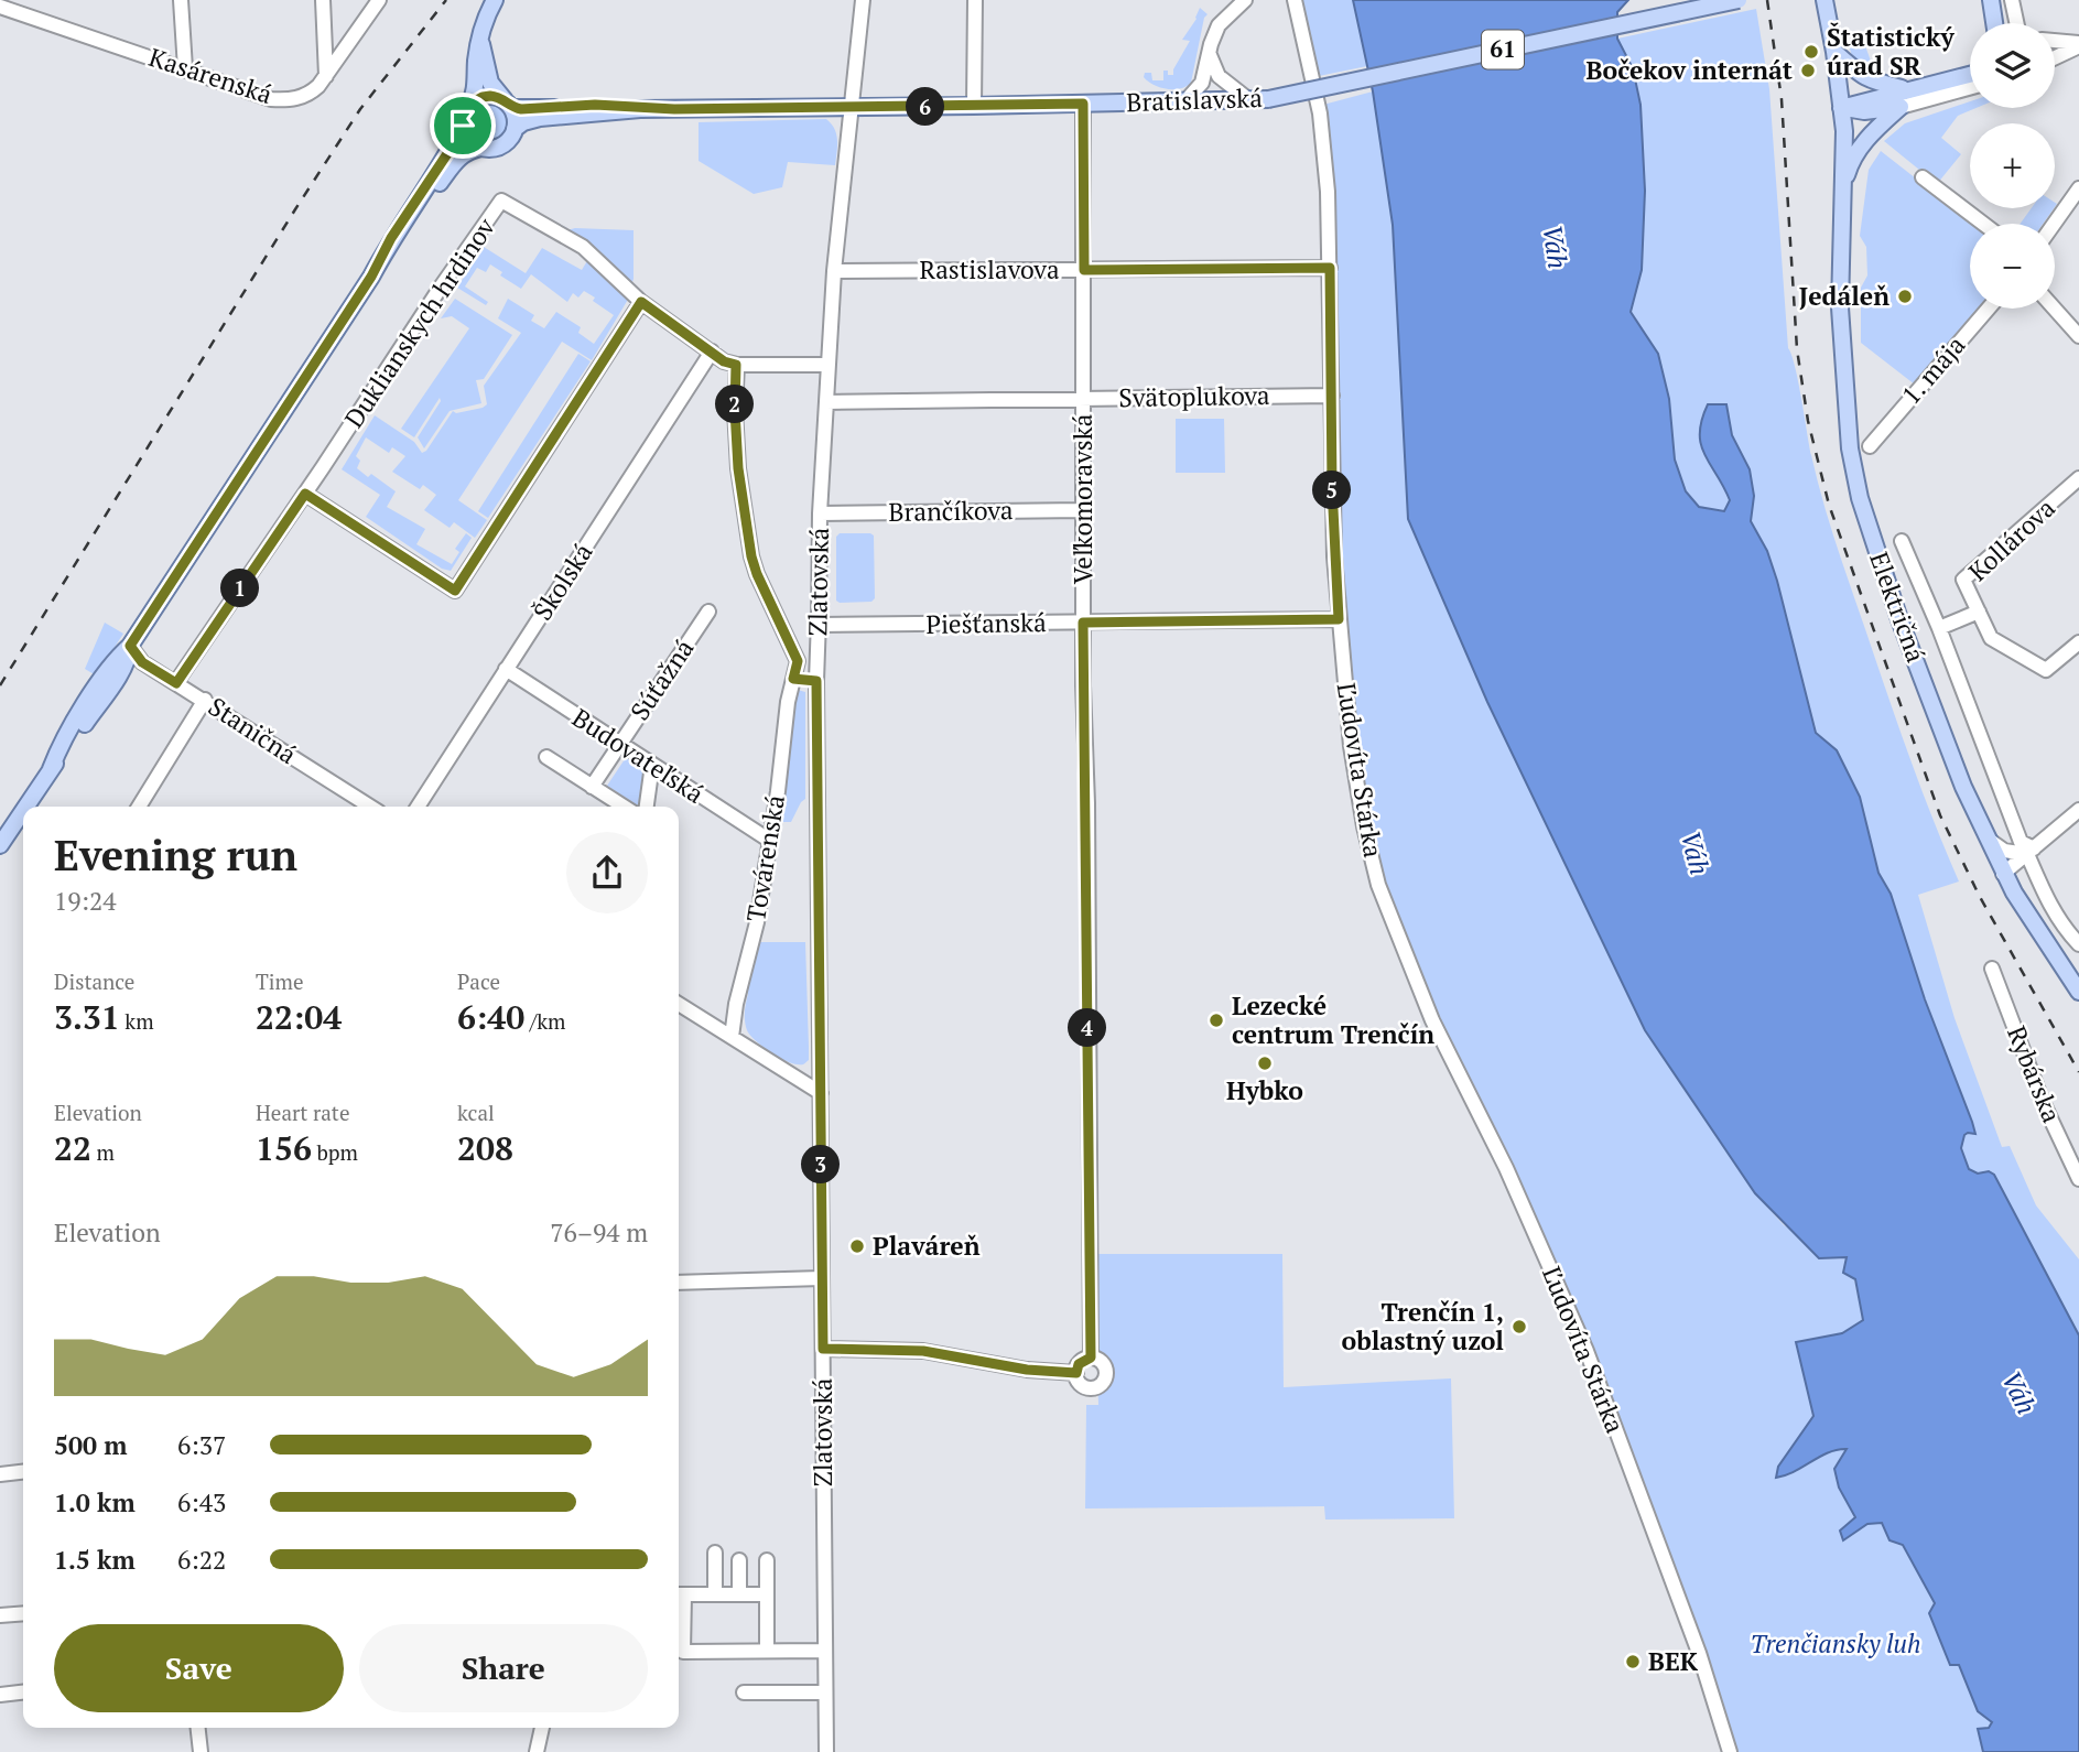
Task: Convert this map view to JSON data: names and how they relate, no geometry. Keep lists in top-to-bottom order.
{
  "streets": {
    "main road": ["61", "Bratislavská", "Električná"],
    "street": [
      "Kasárenská",
      "Rastislavova",
      "Duklianskych hrdinov",
      "1. mája",
      "Svätoplukova",
      "Veľkomoravská",
      "Brančíkova",
      "Kollárova",
      "Školská",
      "Zlatovská",
      "Piešťanská",
      "Súťažná",
      "Staničná",
      "Budovateľská",
      "Ľudovíta Stárka",
      "Továrenská",
      "Rybárska"
    ]
  },
  "crossings": [
    ["Bratislavská", "Veľkomoravská"],
    ["Bratislavská", "Zlatovská"],
    ["Bratislavská", "Staničná"],
    ["Rastislavova", "Veľkomoravská"],
    ["Rastislavova", "Zlatovská"],
    ["Rastislavova", "Ľudovíta Stárka"],
    ["Duklianskych hrdinov", "Školská"],
    ["Duklianskych hrdinov", "Zlatovská"],
    ["Duklianskych hrdinov", "Staničná"],
    ["Duklianskych hrdinov", "Továrenská"],
    ["Svätoplukova", "Veľkomoravská"],
    ["Svätoplukova", "Zlatovská"],
    ["Svätoplukova", "Ľudovíta Stárka"],
    ["Veľkomoravská", "Brančíkova"],
    ["Veľkomoravská", "Piešťanská"],
    ["Brančíkova", "Zlatovská"],
    ["Kollárova", "Električná"],
    ["Školská", "Budovateľská"],
    ["Zlatovská", "Piešťanská"],
    ["Piešťanská", "Ľudovíta Stárka"],
    ["Súťažná", "Budovateľská"],
    ["Budovateľská", "Továrenská"]
  ],
  "water": ["Váh"],
  "parks": ["Trenčiansky luh"],
  "places": [
    "Štatistický úrad SR",
    "Bočekov internát",
    "Jedáleň",
    "Lezecké centrum Trenčín",
    "Hybko",
    "Plaváreň",
    "Trenčín 1, oblastný uzol",
    "BEK"
  ],
  "page": {
    "map_buttons": ["+", "−"],
    "pins": [
      "6",
      "2",
      "5",
      "1",
      "4",
      "3"
    ],
    "heading": ["Evening run", "19:24"],
    "stats": [
      ["Distance", "3.31 km"],
      ["Time", "22:04"],
      ["Pace", "6:40 /km"],
      ["Elevation", "22 m"],
      ["Heart rate", "156 bpm"],
      ["kcal", "208"]
    ],
    "chart": ["Elevation", "76–94 m"],
    "list": [
      {
        "name": "500 m",
        "note": "6:37"
      },
      {
        "name": "1.0 km",
        "note": "6:43"
      },
      {
        "name": "1.5 km",
        "note": "6:22"
      }
    ],
    "buttons": ["Save", "Share"]
  }
}
